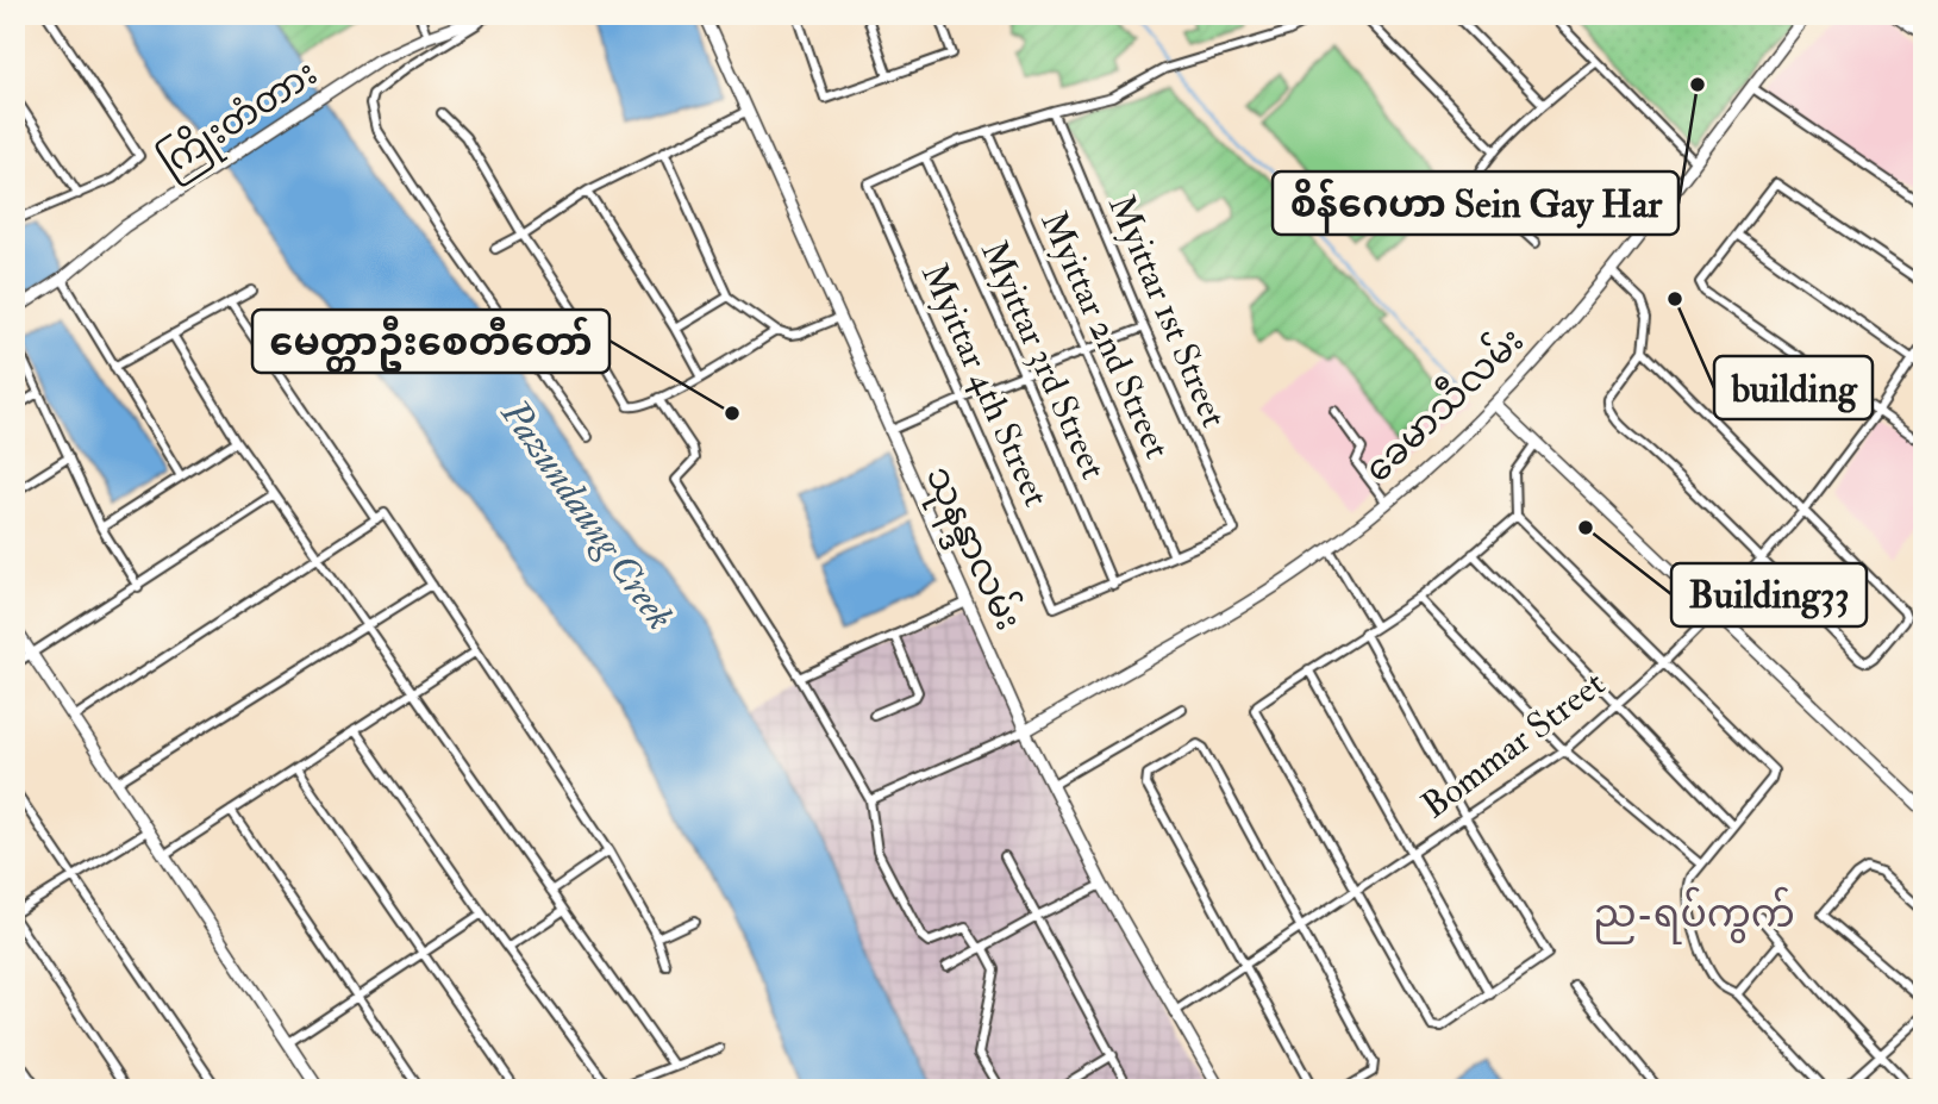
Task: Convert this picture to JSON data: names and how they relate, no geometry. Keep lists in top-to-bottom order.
{
  "streets": {
    "main road": ["ကြိုးတံတား", "ခေမာသီလမ်း", "သုနန္ဒာလမ်း"],
    "street": [
      "Myittar 1st Street",
      "Myittar 2nd Street",
      "Myittar 3rd Street",
      "Myittar 4th Street",
      "Bommar Street"
    ]
  },
  "crossings": [
    ["Myittar 1st Street", "Myittar 2nd Street"],
    ["Myittar 3rd Street", "Myittar 4th Street"],
    ["ခေမာသီလမ်း", "သုနန္ဒာလမ်း"],
    ["သုနန္ဒာလမ်း", "Bommar Street"]
  ],
  "districts": ["ည-ရပ်ကွက်"],
  "water": ["Pazundaung Creek"],
  "places": [
    "စိန်ဂေဟာ Sein Gay Har",
    "building",
    "မေတ္တာဦးစေတီတော်",
    "Building33"
  ]
}
